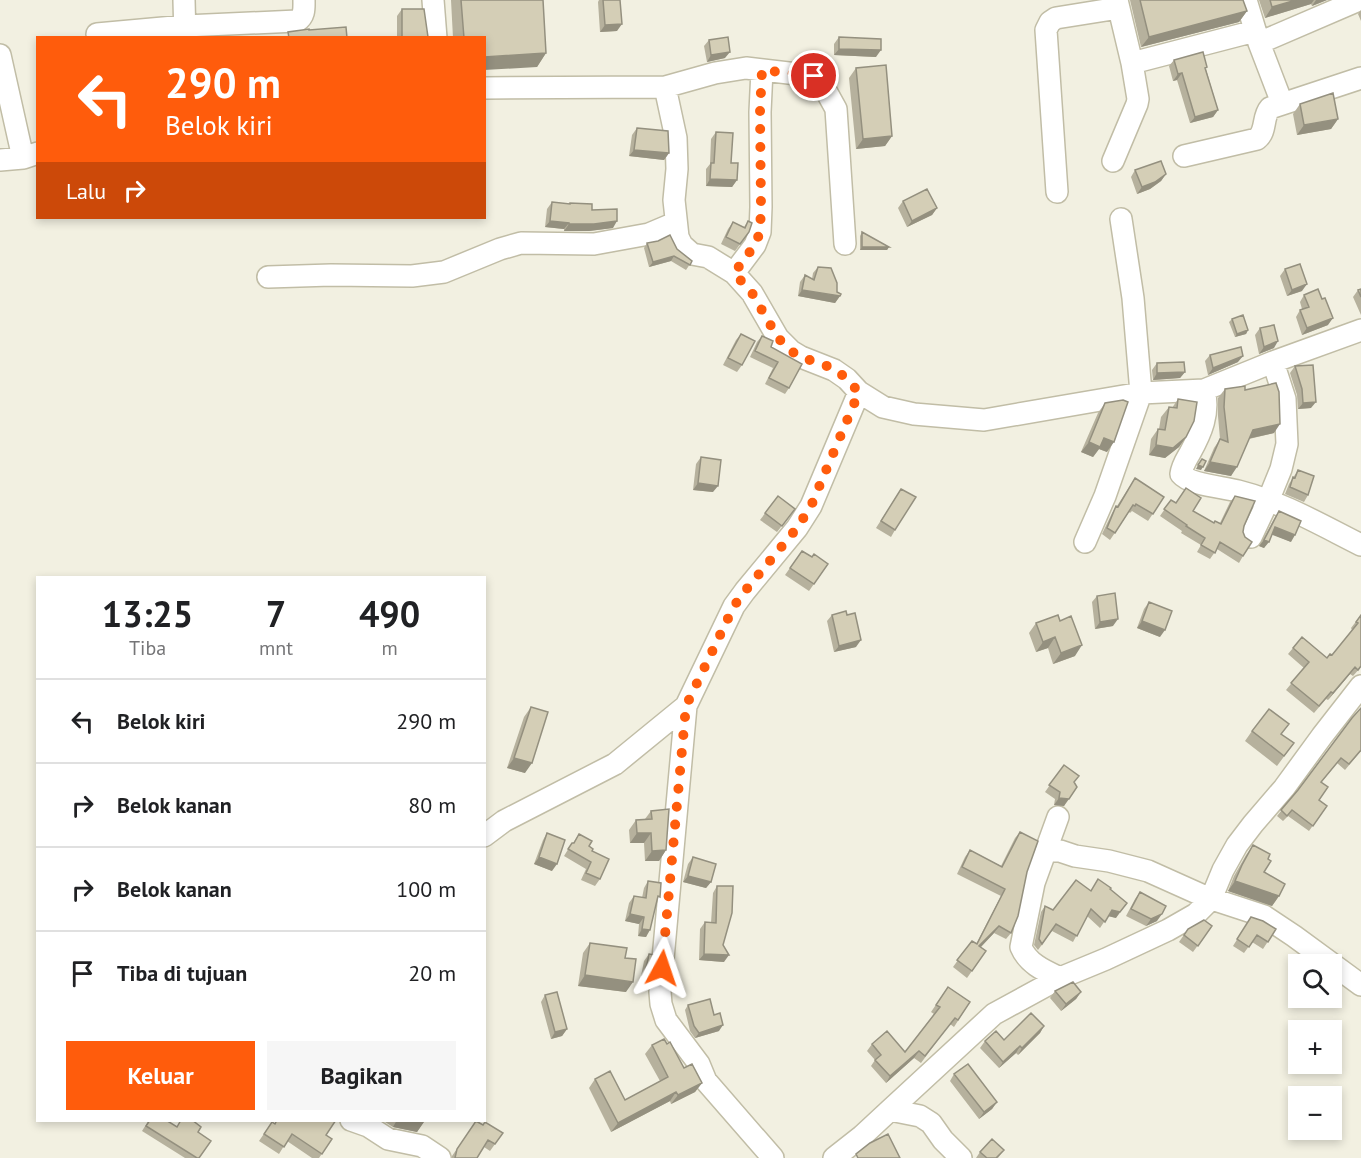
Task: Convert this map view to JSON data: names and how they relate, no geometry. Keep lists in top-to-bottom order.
{
  "page": {
    "turn": ["290 m", "Belok kiri"],
    "then": "Lalu",
    "eta": [
      "13:25",
      "Tiba",
      "7",
      "mnt",
      "490",
      "m"
    ],
    "list": [
      {
        "name": "Belok kiri",
        "value": "290 m"
      },
      {
        "name": "Belok kanan",
        "value": "80 m"
      },
      {
        "name": "Belok kanan",
        "value": "100 m"
      },
      {
        "name": "Tiba di tujuan",
        "value": "20 m"
      }
    ],
    "map_buttons": ["+", "−"],
    "buttons": ["Keluar", "Bagikan"]
  }
}
